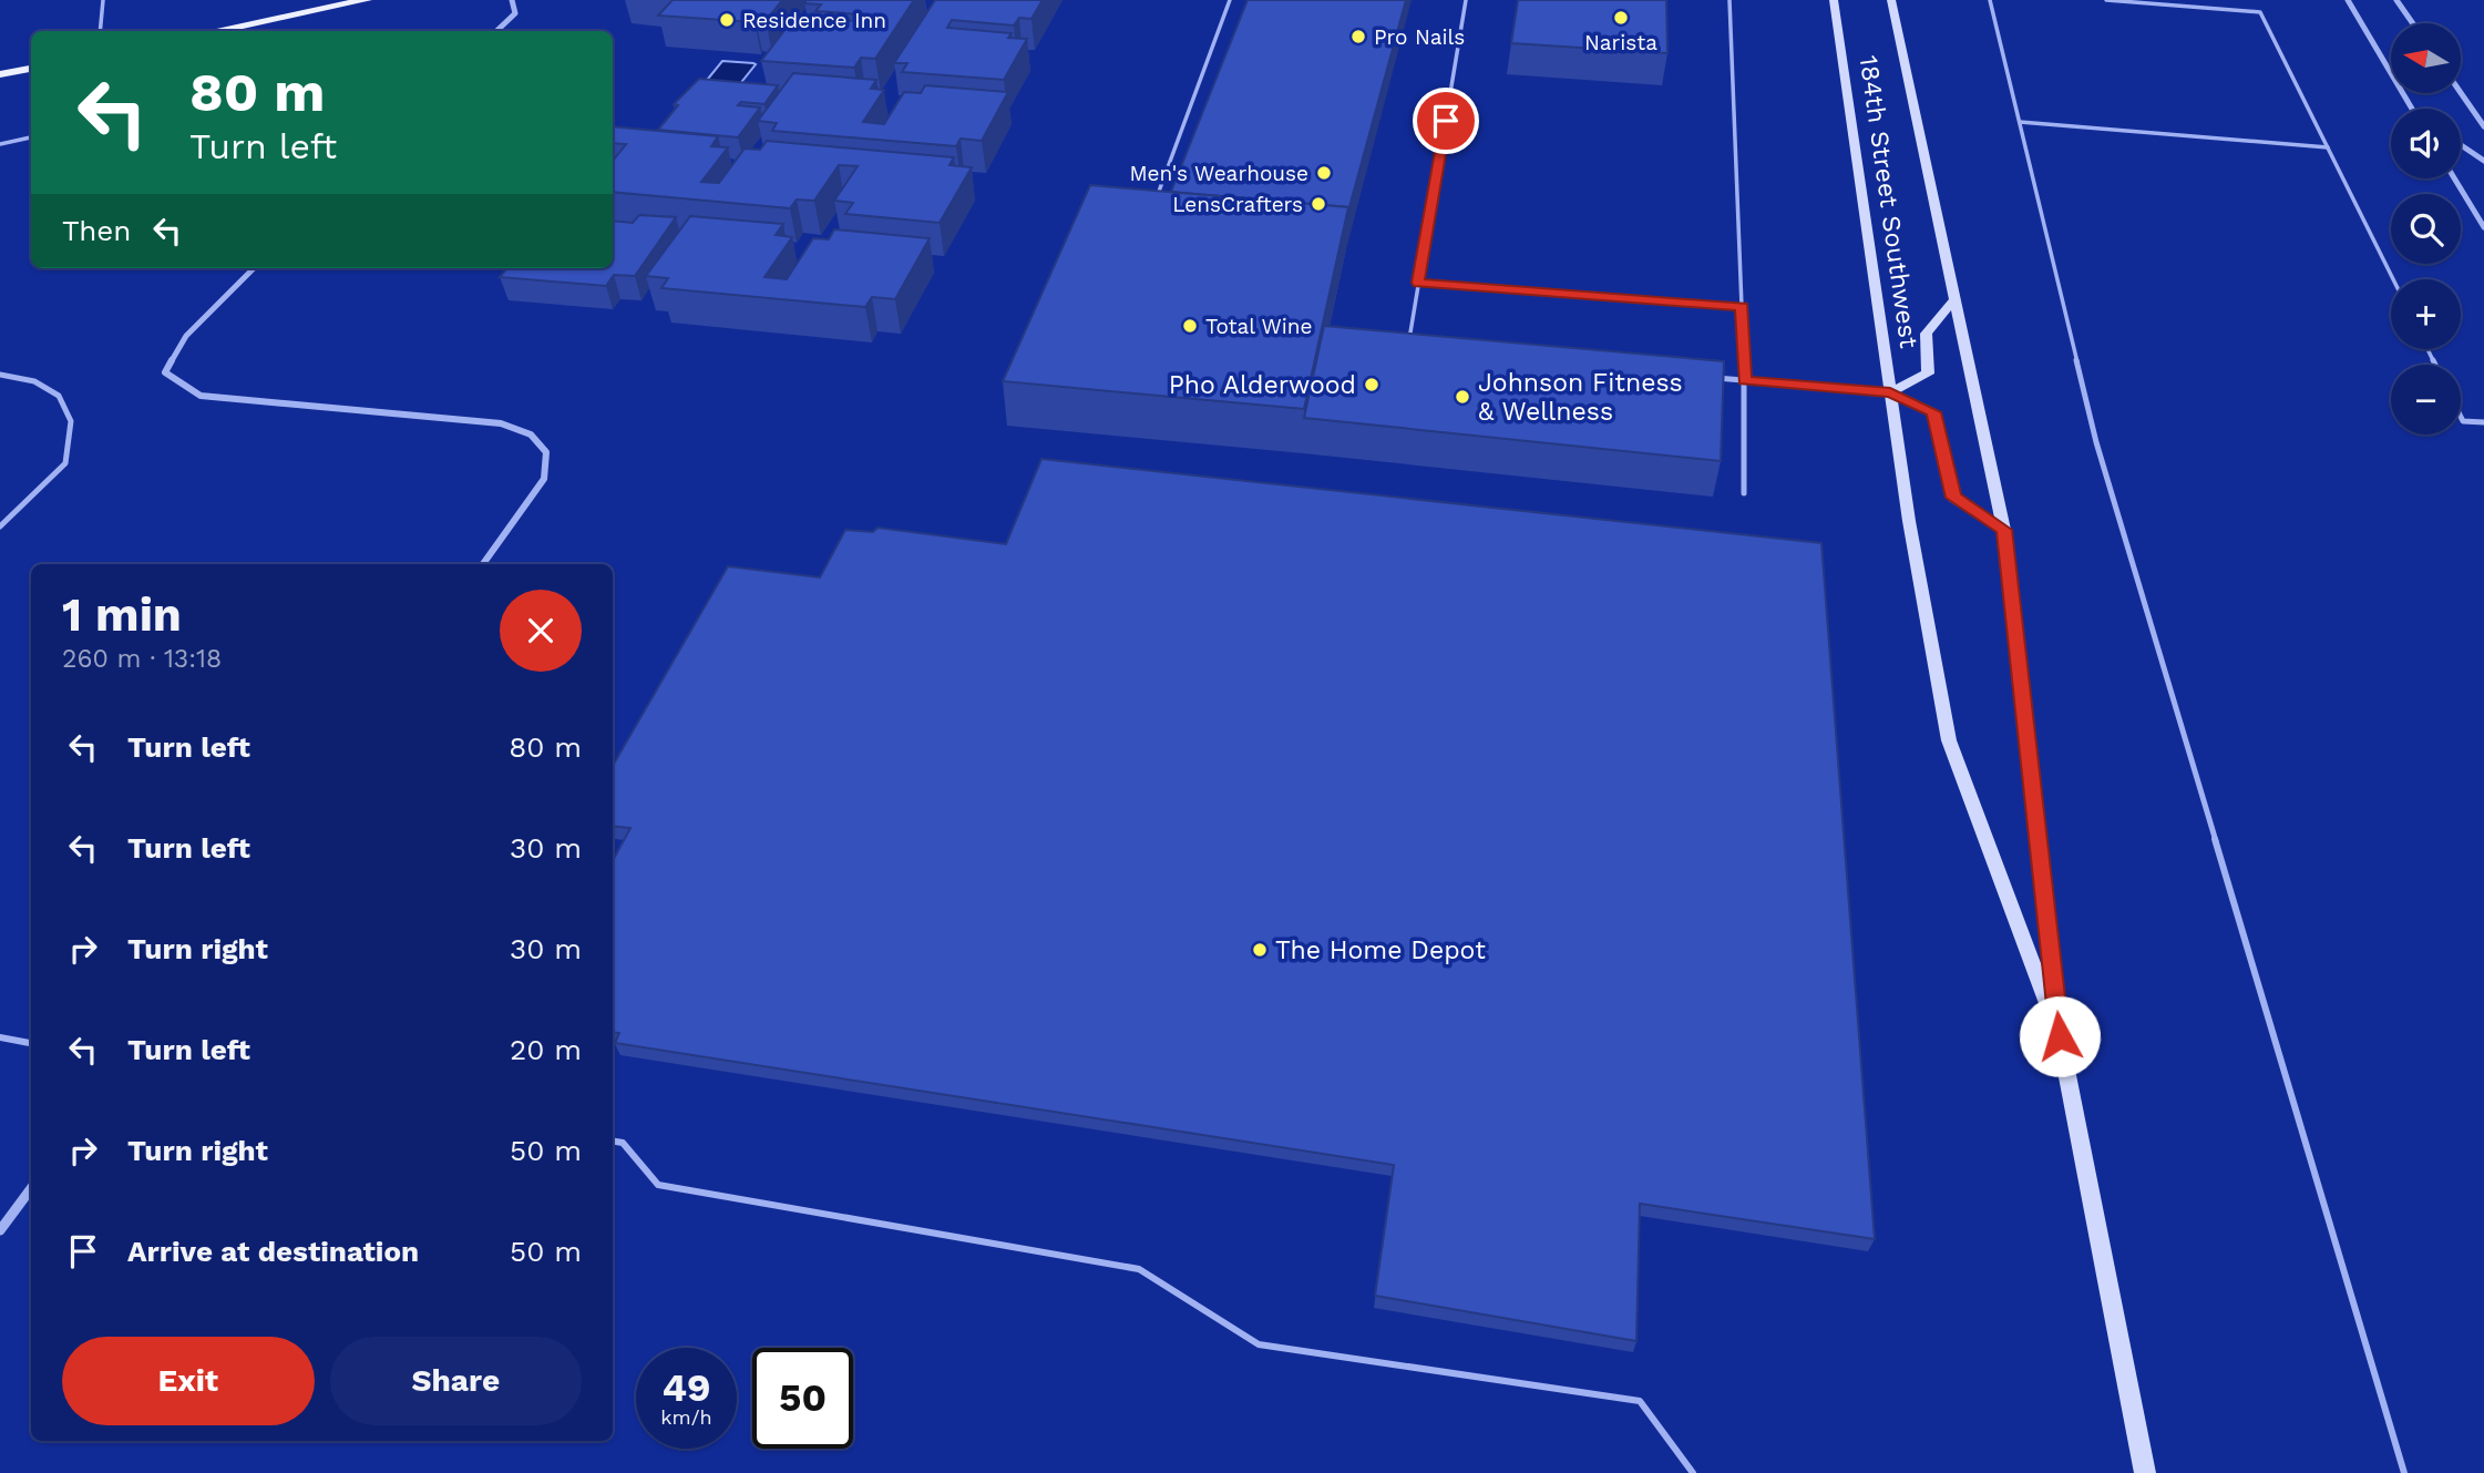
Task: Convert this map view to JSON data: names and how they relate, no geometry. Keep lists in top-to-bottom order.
{
  "streets": {
    "main road": ["184th Street Southwest"]
  },
  "places": [
    "Narista",
    "Residence Inn",
    "Pro Nails",
    "Men's Wearhouse",
    "LensCrafters",
    "Total Wine",
    "Pho Alderwood",
    "Johnson Fitness & Wellness",
    "The Home Depot"
  ],
  "north": "left",
  "page": {
    "map_buttons": ["+", "−"],
    "turn": ["80 m", "Turn left"],
    "then": "Then",
    "heading": ["1 min", "260 m · 13:18"],
    "list": [
      {
        "name": "Turn left",
        "value": "80 m"
      },
      {
        "name": "Turn left",
        "value": "30 m"
      },
      {
        "name": "Turn right",
        "value": "30 m"
      },
      {
        "name": "Turn left",
        "value": "20 m"
      },
      {
        "name": "Turn right",
        "value": "50 m"
      },
      {
        "name": "Arrive at destination",
        "value": "50 m"
      }
    ],
    "buttons": ["Exit", "Share"],
    "speed": "49 km/h",
    "limit": "50"
  }
}
